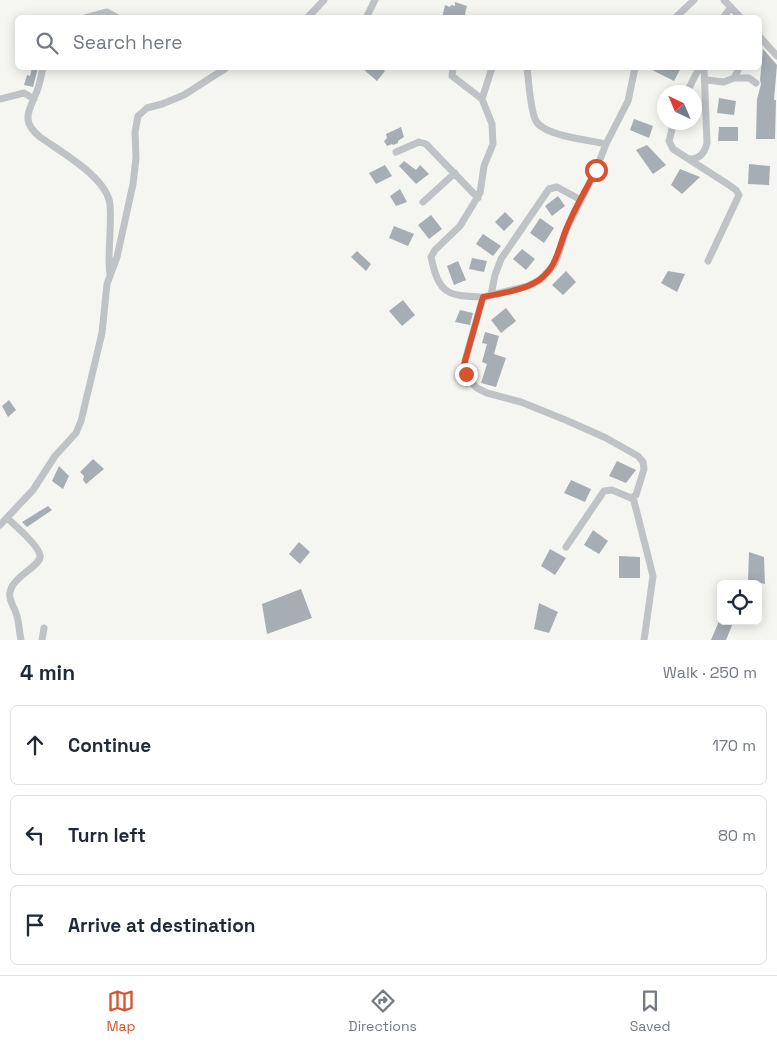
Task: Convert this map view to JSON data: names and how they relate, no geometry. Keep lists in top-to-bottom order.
{
  "north": "top left",
  "page": {
    "search": "Search here",
    "heading": ["4 min", "Walk · 250 m"],
    "list": [
      ["Continue", "170 m"],
      ["Turn left", "80 m"],
      "Arrive at destination"
    ],
    "nav": ["Map", "Directions", "Saved"]
  }
}
